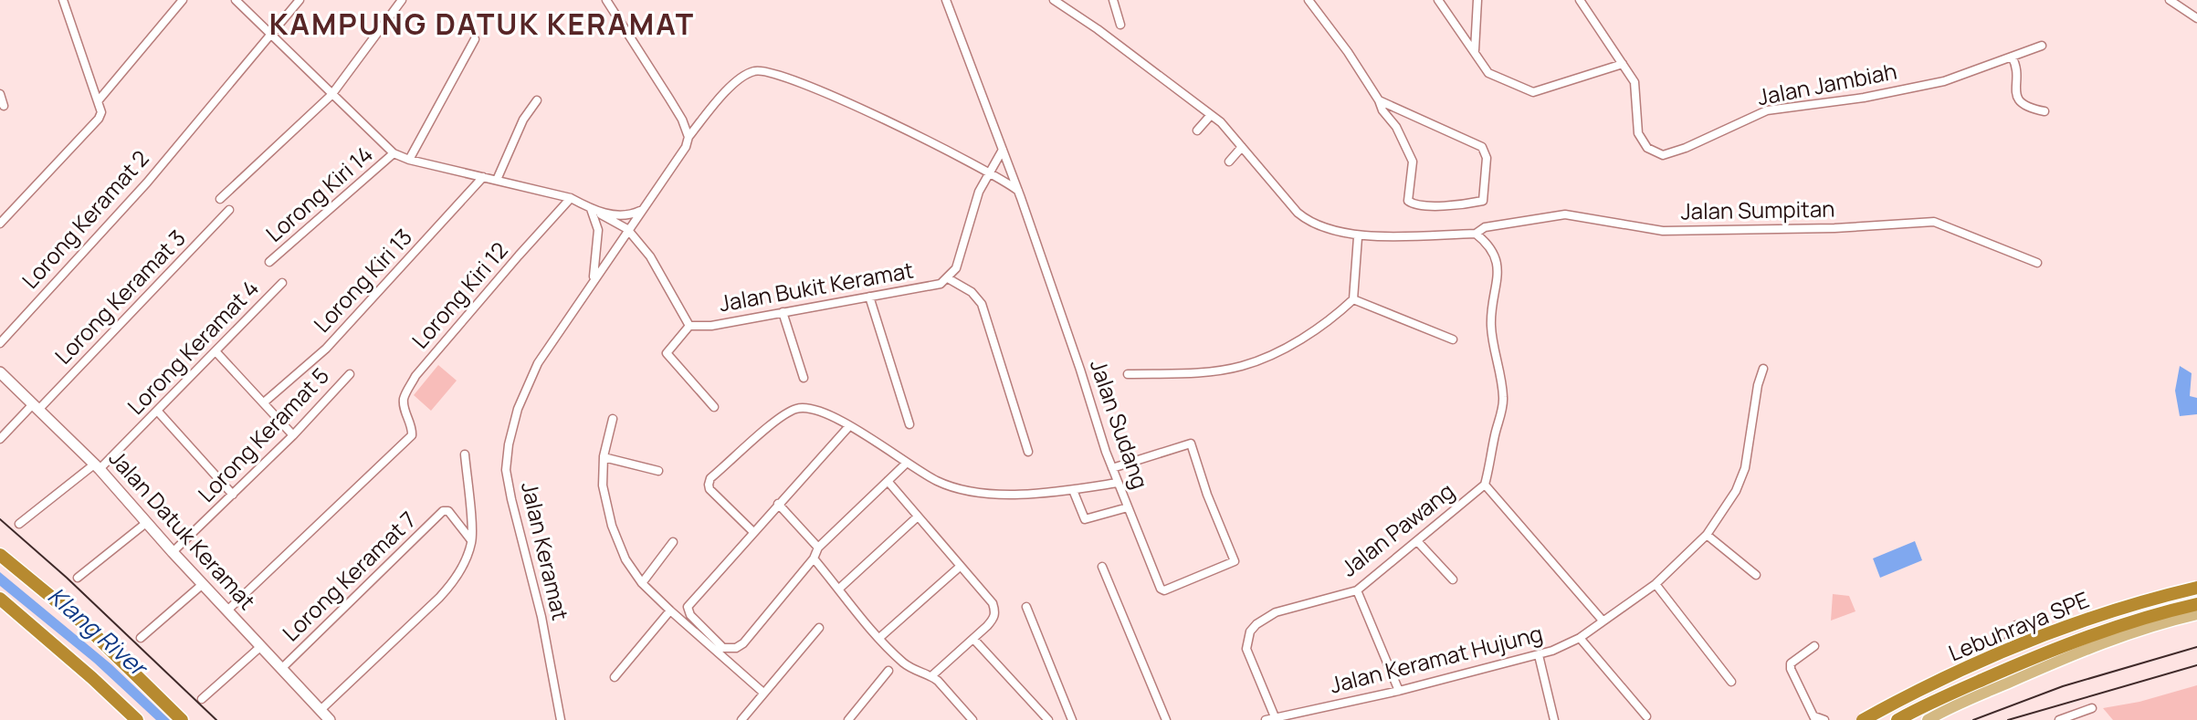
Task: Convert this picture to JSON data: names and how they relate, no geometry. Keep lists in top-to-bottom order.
{
  "streets": {
    "highway": ["Lebuhraya SPE"],
    "street": [
      "Jalan Jambiah",
      "Lorong Kiri 14",
      "Jalan Sumpitan",
      "Lorong Keramat 2",
      "Lorong Kiri 13",
      "Jalan Bukit Keramat",
      "Lorong Kiri 12",
      "Lorong Keramat 3",
      "Lorong Keramat 4",
      "Jalan Sudang",
      "Lorong Keramat 5",
      "Jalan Datuk Keramat",
      "Jalan Pawang",
      "Jalan Keramat",
      "Lorong Keramat 7",
      "Jalan Keramat Hujung"
    ]
  },
  "crossings": [
    ["Jalan Bukit Keramat", "Jalan Sudang"],
    ["Lorong Kiri 12", "Jalan Datuk Keramat"],
    ["Lorong Keramat 3", "Jalan Datuk Keramat"],
    ["Lorong Keramat 4", "Jalan Datuk Keramat"],
    ["Lorong Keramat 5", "Jalan Datuk Keramat"],
    ["Jalan Datuk Keramat", "Lorong Keramat 7"],
    ["Jalan Pawang", "Jalan Keramat Hujung"]
  ],
  "districts": ["KAMPUNG DATUK KERAMAT"],
  "water": ["Klang River"]
}
